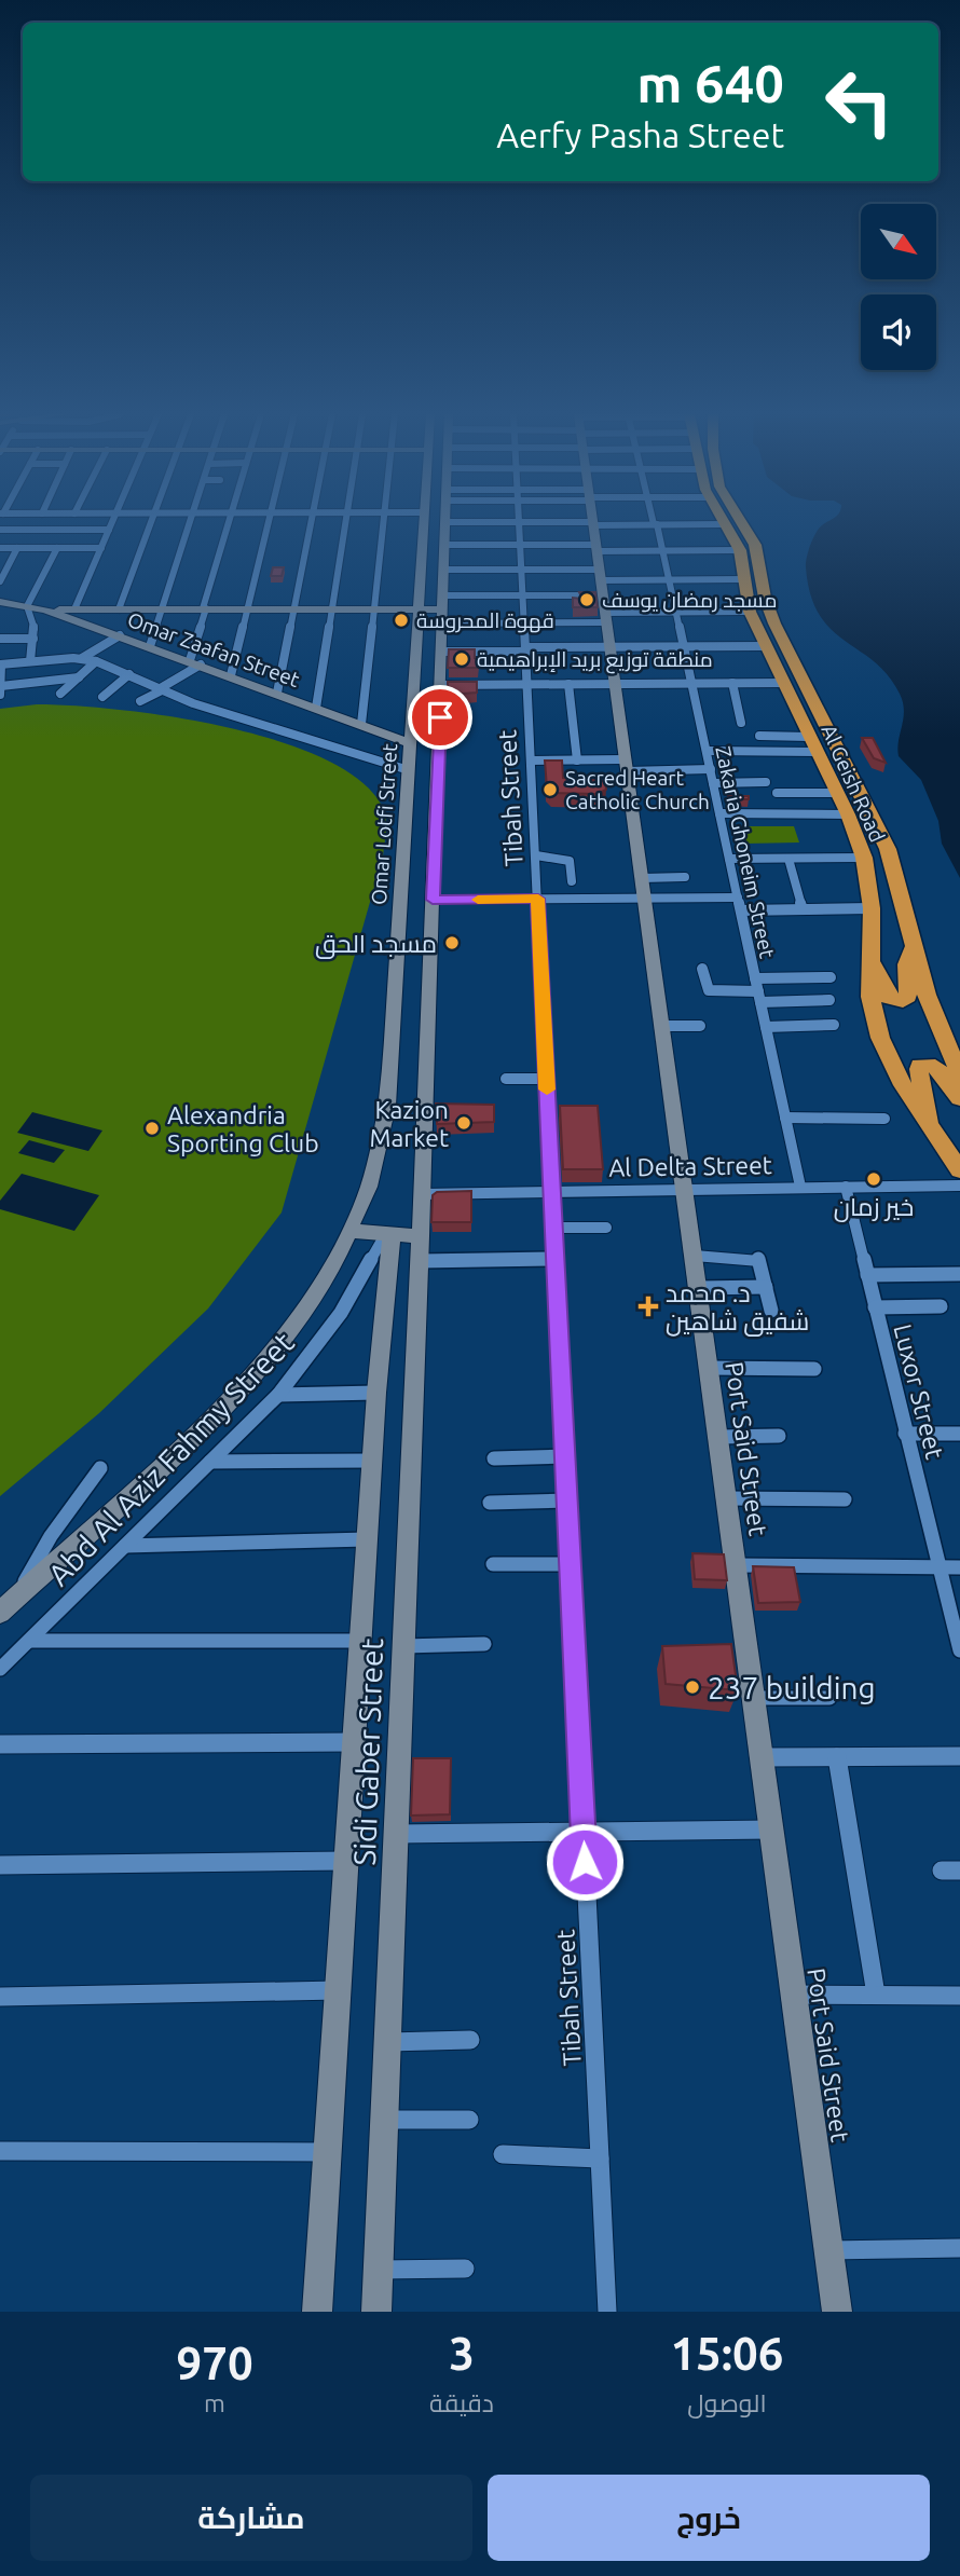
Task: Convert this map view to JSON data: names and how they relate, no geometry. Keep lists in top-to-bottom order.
{
  "streets": {
    "highway": ["Al Geish Road"],
    "street": [
      "Omar Zaafan Street",
      "Tibah Street",
      "Omar Lotfi Street",
      "Zakaria Ghoneim Street",
      "Al Delta Street",
      "Luxor Street",
      "Port Said Street",
      "Abd Al Aziz Fahmy Street",
      "Sidi Gaber Street"
    ]
  },
  "crossings": [
    ["Omar Zaafan Street", "Omar Lotfi Street"],
    ["Tibah Street", "Al Delta Street"],
    ["Zakaria Ghoneim Street", "Al Delta Street"],
    ["Al Delta Street", "Luxor Street"],
    ["Al Delta Street", "Port Said Street"],
    ["Al Delta Street", "Sidi Gaber Street"],
    ["Abd Al Aziz Fahmy Street", "Sidi Gaber Street"]
  ],
  "places": {
    "other": [
      "مسجد رمضان يوسف",
      "قهوة المحروسة",
      "منطقة توزيع بريد الإبراهيمية",
      "Sacred Heart Catholic Church",
      "مسجد الحق",
      "Kazion Market",
      "Alexandria Sporting Club",
      "خير زمان",
      "237 building"
    ],
    "health": ["د. محمد شفيق شاهين"]
  },
  "north": "bottom right",
  "page": {
    "turn": ["640 m", "Aerfy Pasha Street"],
    "eta": [
      "15:06",
      "الوصول",
      "3",
      "دقيقة",
      "970",
      "m"
    ],
    "buttons": ["خروج", "مشاركة"]
  }
}
